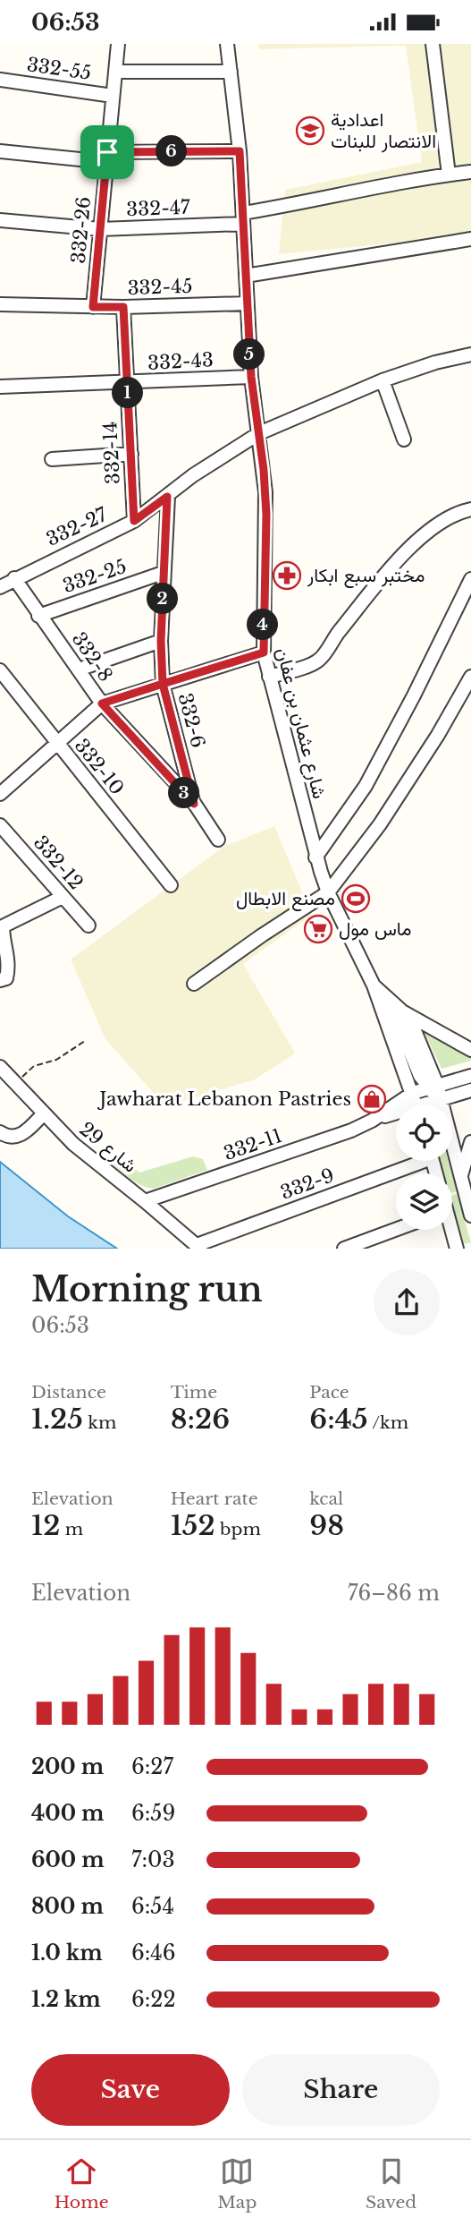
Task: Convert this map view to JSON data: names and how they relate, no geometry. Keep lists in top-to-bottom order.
{
  "streets": {
    "street": [
      "332-55",
      "332-47",
      "332-26",
      "332-45",
      "332-43",
      "332-14",
      "332-27",
      "332-25",
      "332-8",
      "332-6",
      "شارع عثمان بن عفان",
      "332-10",
      "332-12",
      "332-11",
      "شارع 29",
      "332-9"
    ]
  },
  "crossings": [
    ["332-55", "332-26"],
    ["332-47", "332-26"],
    ["332-47", "شارع عثمان بن عفان"],
    ["332-26", "332-45"],
    ["332-45", "332-14"],
    ["332-45", "شارع عثمان بن عفان"],
    ["332-43", "332-14"],
    ["332-43", "شارع عثمان بن عفان"],
    ["332-14", "332-27"],
    ["332-27", "332-8"],
    ["332-27", "332-6"],
    ["332-27", "شارع عثمان بن عفان"],
    ["332-25", "332-8"],
    ["332-25", "332-6"],
    ["332-8", "332-6"],
    ["شارع عثمان بن عفان", "332-11"],
    ["332-11", "شارع 29"],
    ["شارع 29", "332-9"]
  ],
  "places": {
    "school or university": ["اعدادية الانتصار للبنات"],
    "pharmacy": ["مختبر سبع ابكار"],
    "sports": ["مصنع الابطال"],
    "supermarket": ["ماس مول"],
    "shop": ["Jawharat Lebanon Pastries"]
  },
  "page": {
    "status": "06:53",
    "pins": [
      "6",
      "5",
      "1",
      "2",
      "4",
      "3"
    ],
    "heading": ["Morning run", "06:53"],
    "stats": [
      ["Distance", "1.25 km"],
      ["Time", "8:26"],
      ["Pace", "6:45 /km"],
      ["Elevation", "12 m"],
      ["Heart rate", "152 bpm"],
      ["kcal", "98"]
    ],
    "chart": ["Elevation", "76–86 m"],
    "list": [
      {
        "name": "200 m",
        "note": "6:27"
      },
      {
        "name": "400 m",
        "note": "6:59"
      },
      {
        "name": "600 m",
        "note": "7:03"
      },
      {
        "name": "800 m",
        "note": "6:54"
      },
      {
        "name": "1.0 km",
        "note": "6:46"
      },
      {
        "name": "1.2 km",
        "note": "6:22"
      }
    ],
    "buttons": ["Save", "Share"],
    "tabs": ["Home", "Map", "Saved"]
  }
}
